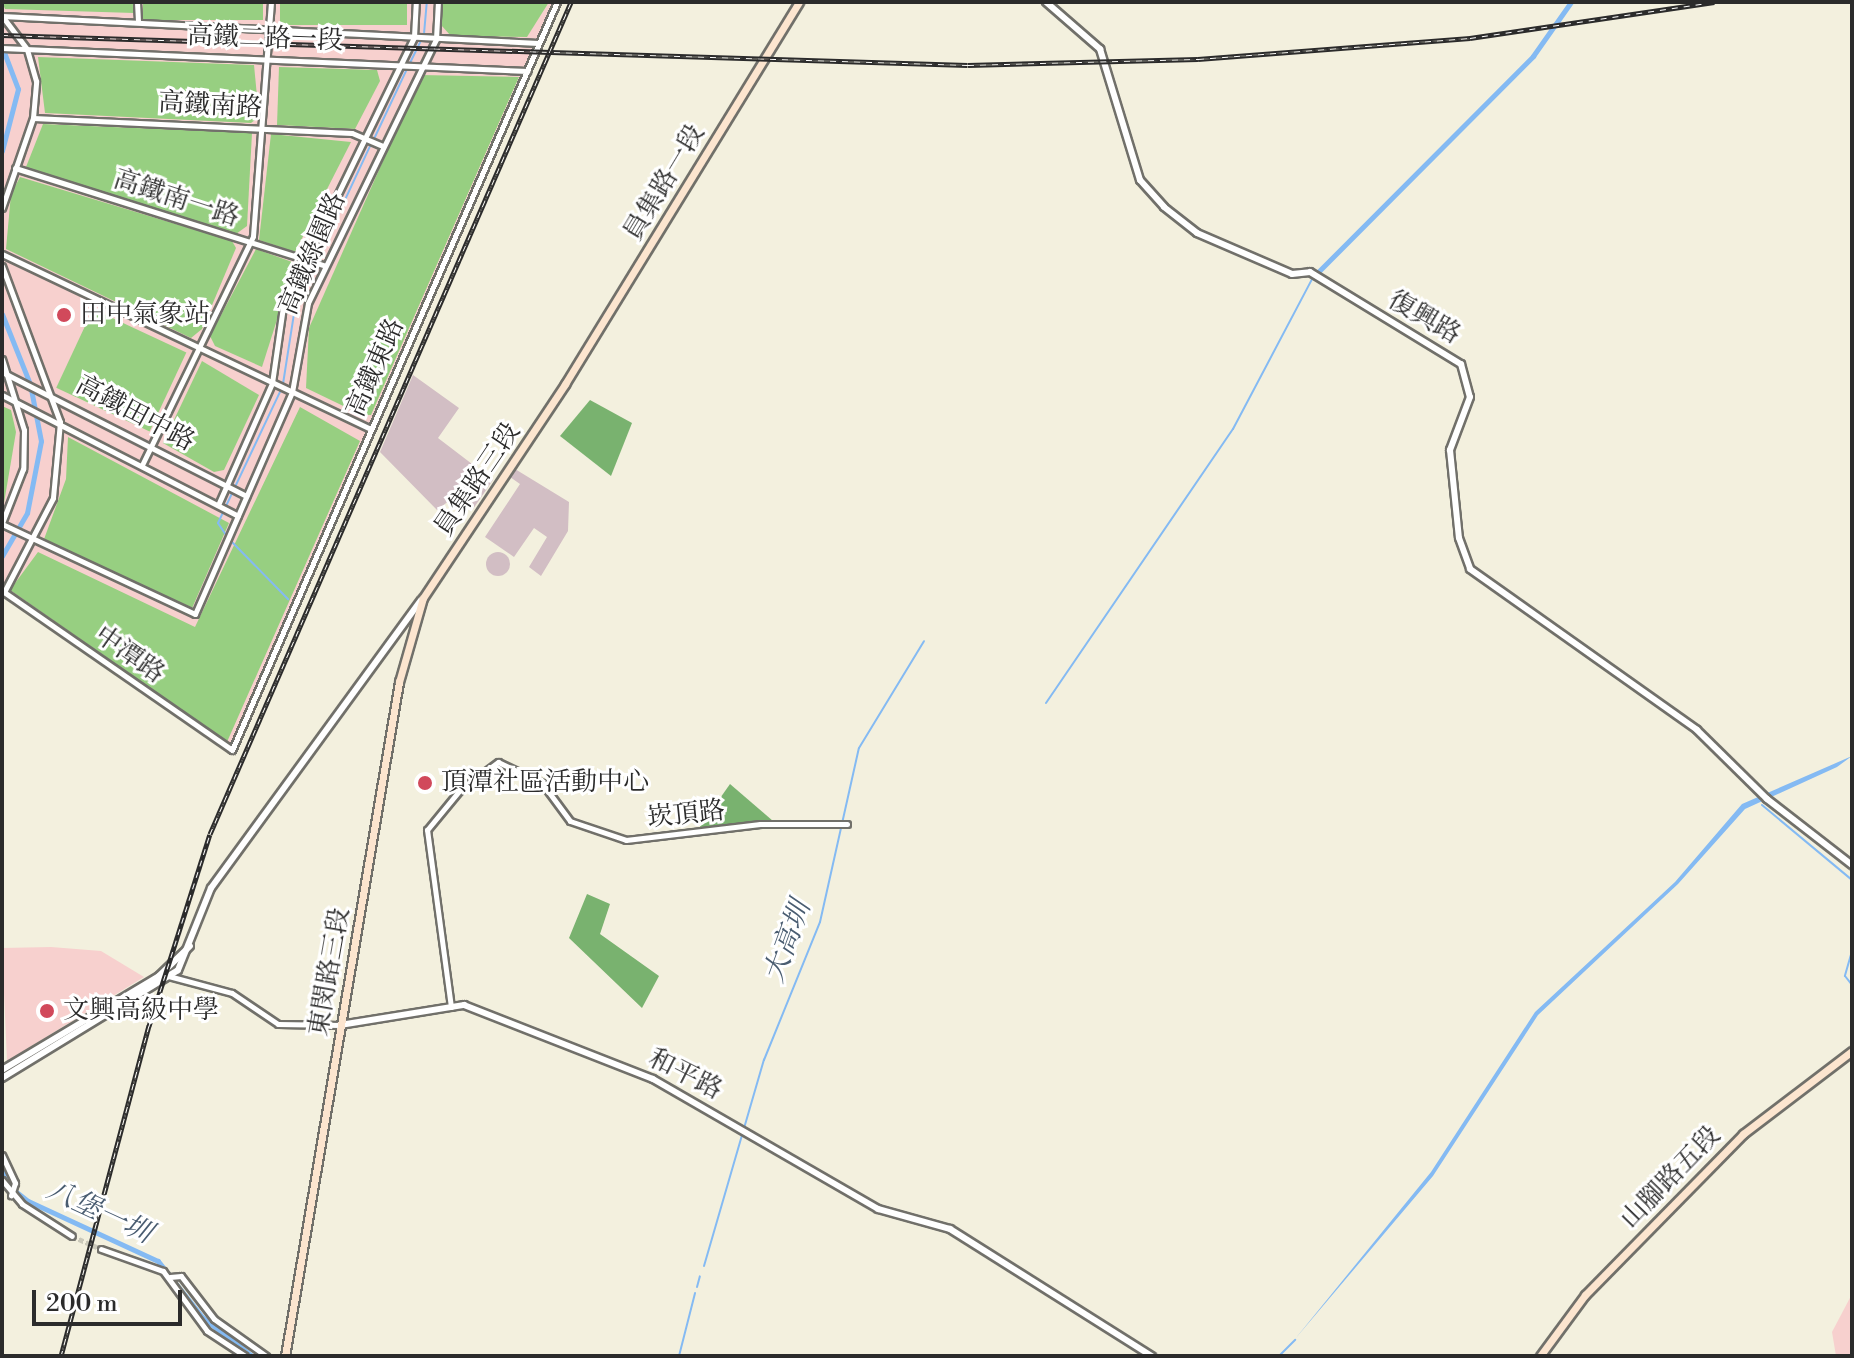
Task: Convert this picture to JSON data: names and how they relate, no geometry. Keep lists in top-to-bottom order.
{
  "streets": {
    "main road": [
      "員集路一段",
      "員集路三段",
      "東閔路三段",
      "山腳路五段"
    ],
    "street": [
      "高鐵二路一段",
      "高鐵南路",
      "高鐵南一路",
      "高鐵綠園路",
      "復興路",
      "高鐵東路",
      "高鐵田中路",
      "中潭路",
      "崁頂路",
      "和平路"
    ]
  },
  "crossings": [
    ["高鐵二路一段", "高鐵綠園路"],
    ["高鐵二路一段", "高鐵東路"],
    ["高鐵南路", "高鐵綠園路"],
    ["員集路一段", "員集路三段"],
    ["高鐵南一路", "高鐵綠園路"],
    ["高鐵綠園路", "高鐵田中路"],
    ["高鐵東路", "中潭路"],
    ["員集路三段", "東閔路三段"],
    ["崁頂路", "和平路"],
    ["東閔路三段", "和平路"]
  ],
  "water": ["大高圳", "八堡一圳"],
  "places": ["田中氣象站", "頂潭社區活動中心", "文興高級中學"],
  "scale_bar": "200 m"
}
